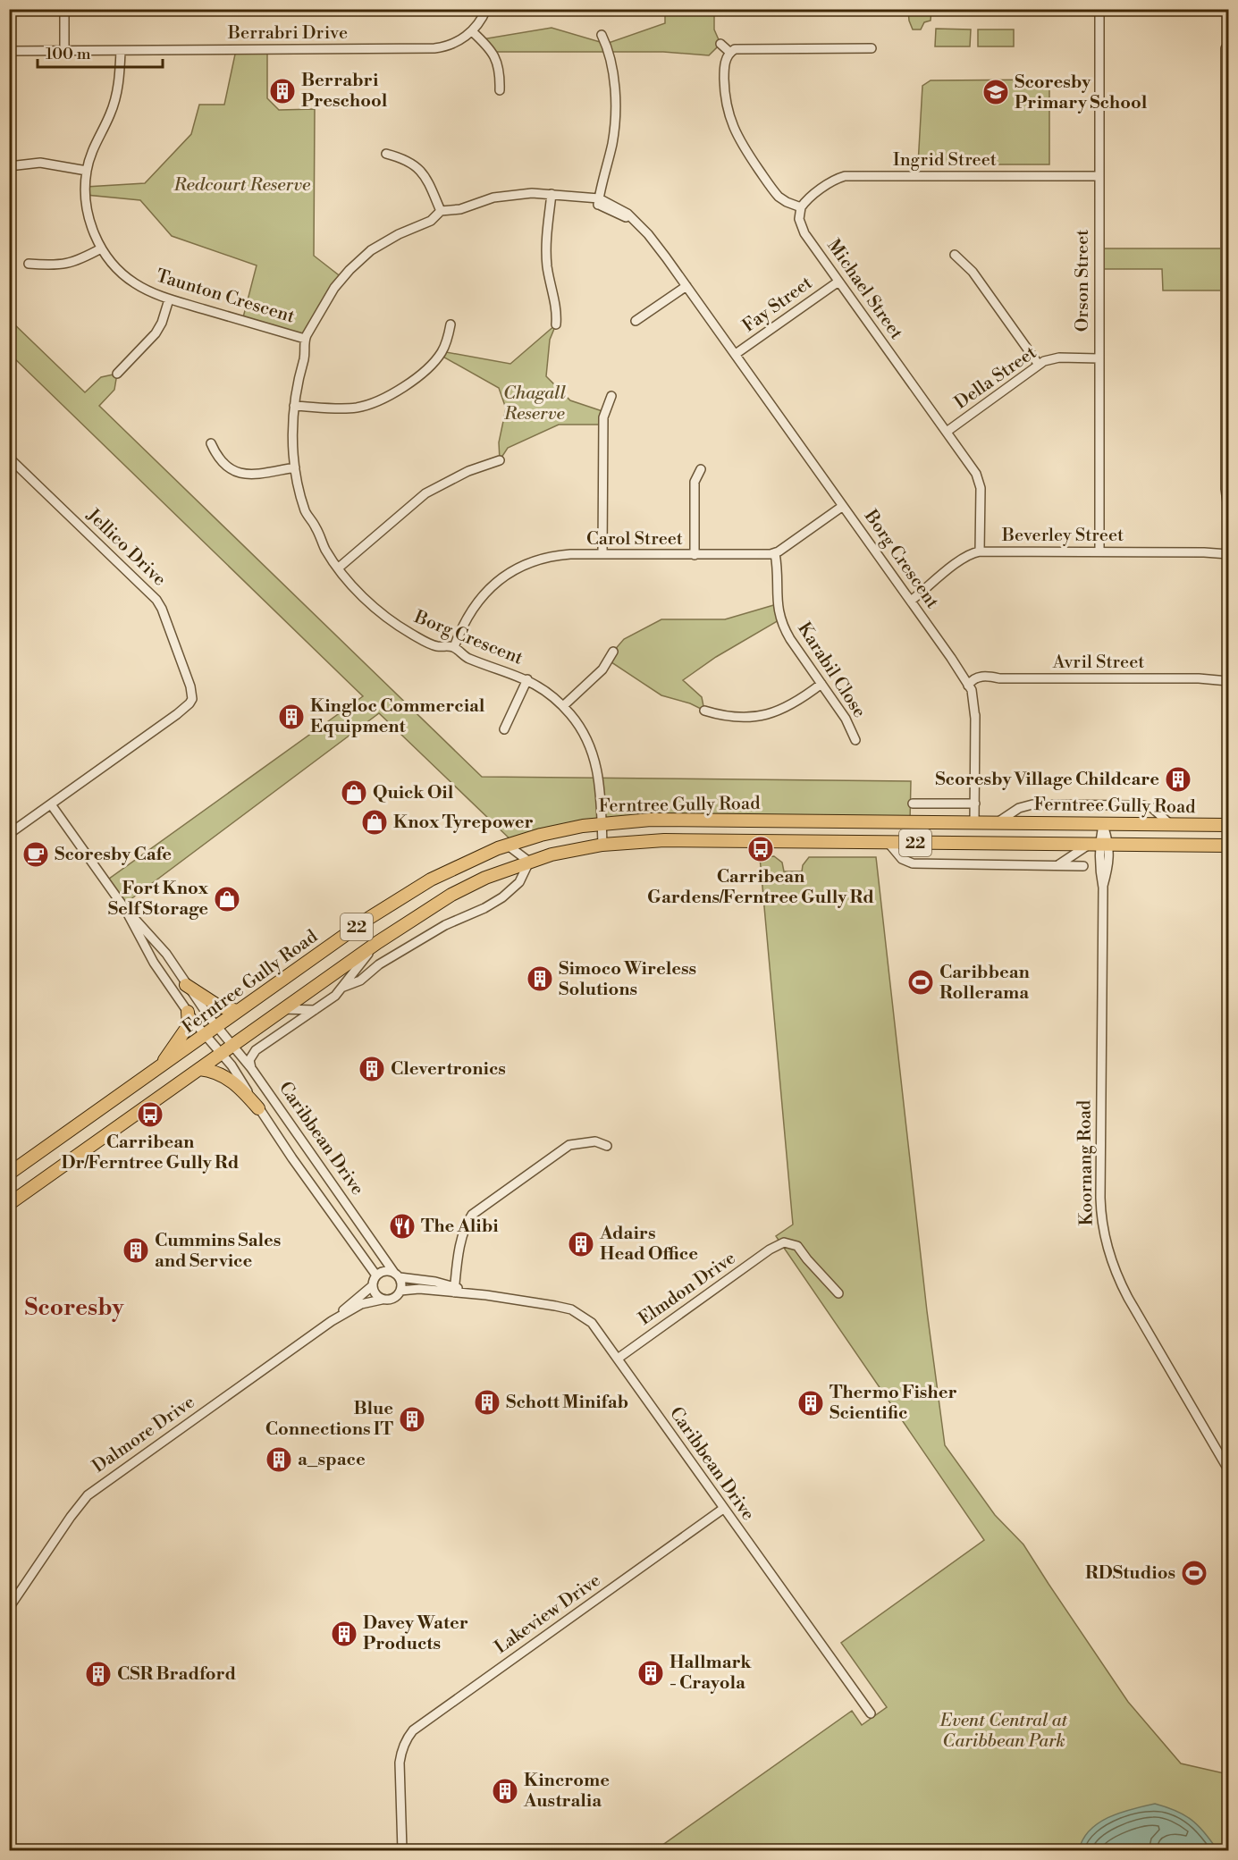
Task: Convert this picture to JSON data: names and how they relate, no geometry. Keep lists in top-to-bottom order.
{
  "streets": {
    "main road": ["Ferntree Gully Road", "22"],
    "street": [
      "Berrabri Drive",
      "Ingrid Street",
      "Orson Street",
      "Michael Street",
      "Taunton Crescent",
      "Fay Street",
      "Della Street",
      "Beverley Street",
      "Carol Street",
      "Jellico Drive",
      "Borg Crescent",
      "Avril Street",
      "Karabil Close",
      "Caribbean Drive",
      "Koornang Road",
      "Elmdon Drive",
      "Dalmore Drive",
      "Lakeview Drive"
    ]
  },
  "crossings": [
    ["Berrabri Drive", "Taunton Crescent"],
    ["Ingrid Street", "Orson Street"],
    ["Ingrid Street", "Michael Street"],
    ["Orson Street", "Della Street"],
    ["Orson Street", "Beverley Street"],
    ["Michael Street", "Fay Street"],
    ["Michael Street", "Della Street"],
    ["Michael Street", "Beverley Street"],
    ["Taunton Crescent", "Borg Crescent"],
    ["Fay Street", "Borg Crescent"],
    ["Beverley Street", "Borg Crescent"],
    ["Carol Street", "Borg Crescent"],
    ["Carol Street", "Karabil Close"],
    ["Borg Crescent", "Avril Street"],
    ["Borg Crescent", "Ferntree Gully Road"],
    ["Ferntree Gully Road", "Caribbean Drive"],
    ["Ferntree Gully Road", "Koornang Road"],
    ["Caribbean Drive", "Elmdon Drive"],
    ["Caribbean Drive", "Dalmore Drive"],
    ["Caribbean Drive", "Lakeview Drive"]
  ],
  "districts": ["Scoresby"],
  "parks": ["Redcourt Reserve", "Chagall Reserve", "Event Central at Caribbean Park"],
  "places": {
    "building": [
      "Berrabri Preschool",
      "Kingloc Commercial Equipment",
      "Scoresby Village Childcare",
      "Simoco Wireless Solutions",
      "Clevertronics",
      "Adairs Head Office",
      "Cummins Sales and Service",
      "Schott Minifab",
      "Thermo Fisher Scientific",
      "Blue Connections IT",
      "a_space",
      "Davey Water Products",
      "Hallmark - Crayola",
      "CSR Bradford",
      "Kincrome Australia"
    ],
    "school or university": ["Scoresby Primary School"],
    "shop": ["Quick Oil", "Knox Tyrepower", "Fort Knox Self Storage"],
    "bus stop": ["Carribean Gardens/Ferntree Gully Rd", "Carribean Dr/Ferntree Gully Rd"],
    "cafe": ["Scoresby Cafe"],
    "sports": ["Caribbean Rollerama", "RDStudios"],
    "restaurant": ["The Alibi"]
  },
  "scale_bar": "100 m"
}
